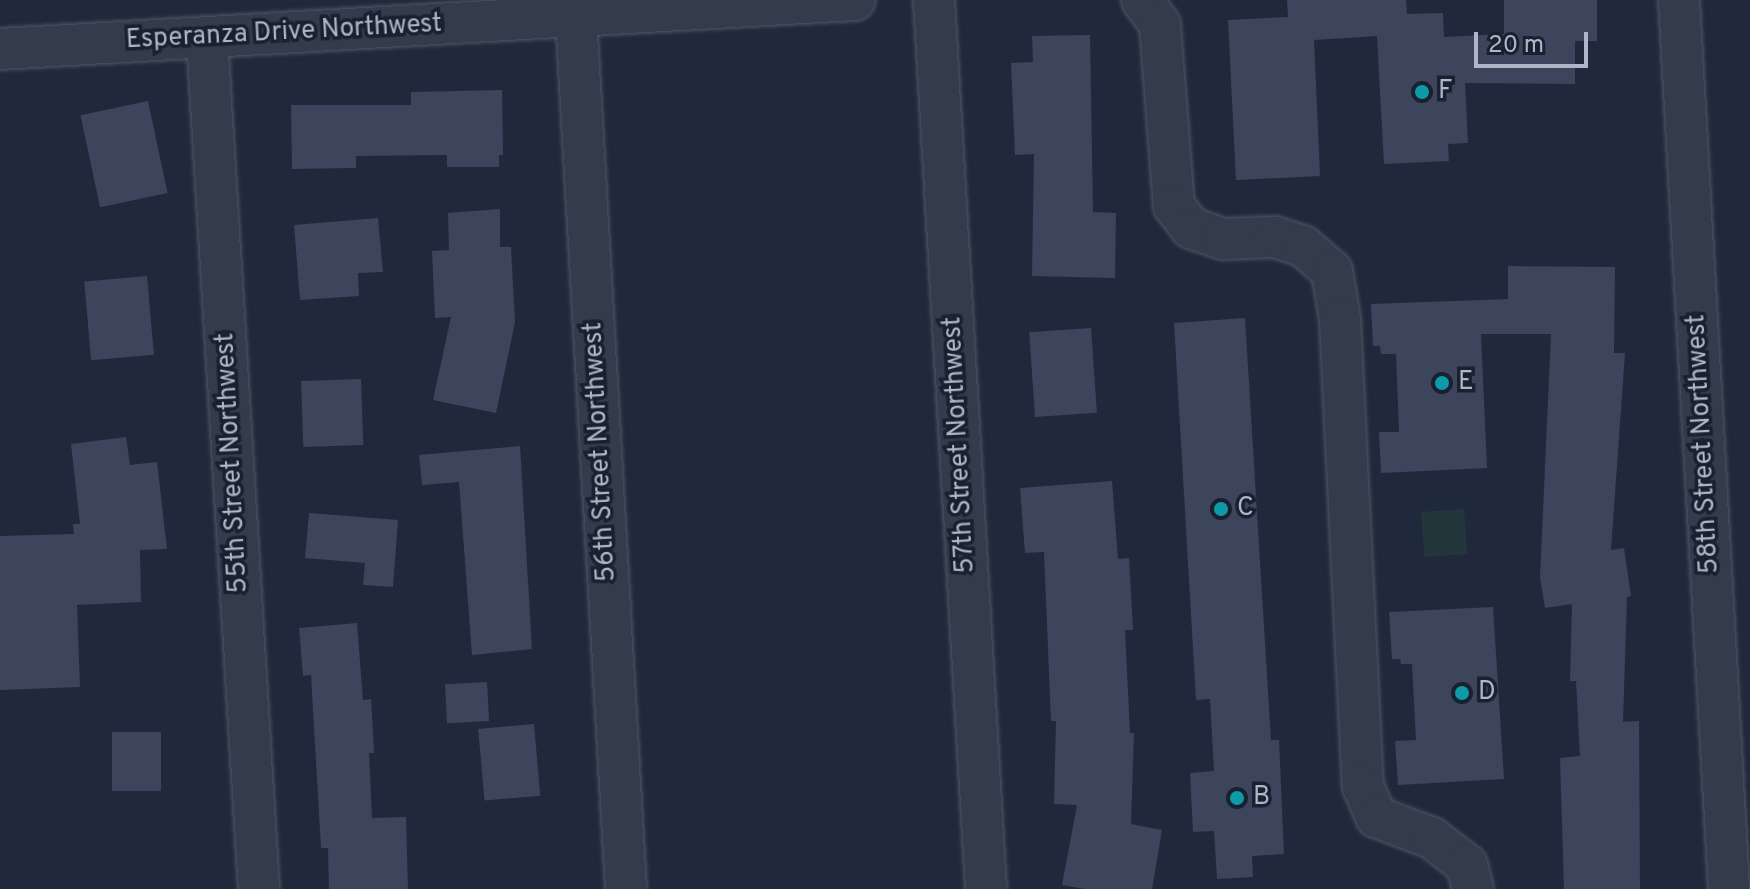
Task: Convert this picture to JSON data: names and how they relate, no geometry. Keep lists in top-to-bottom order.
{
  "streets": {
    "street": [
      "Esperanza Drive Northwest",
      "58th Street Northwest",
      "57th Street Northwest",
      "56th Street Northwest",
      "55th Street Northwest"
    ]
  },
  "crossings": [
    ["Esperanza Drive Northwest", "56th Street Northwest"],
    ["Esperanza Drive Northwest", "55th Street Northwest"]
  ],
  "places": [
    "F",
    "E",
    "C",
    "D",
    "B"
  ],
  "scale_bar": "20 m"
}
